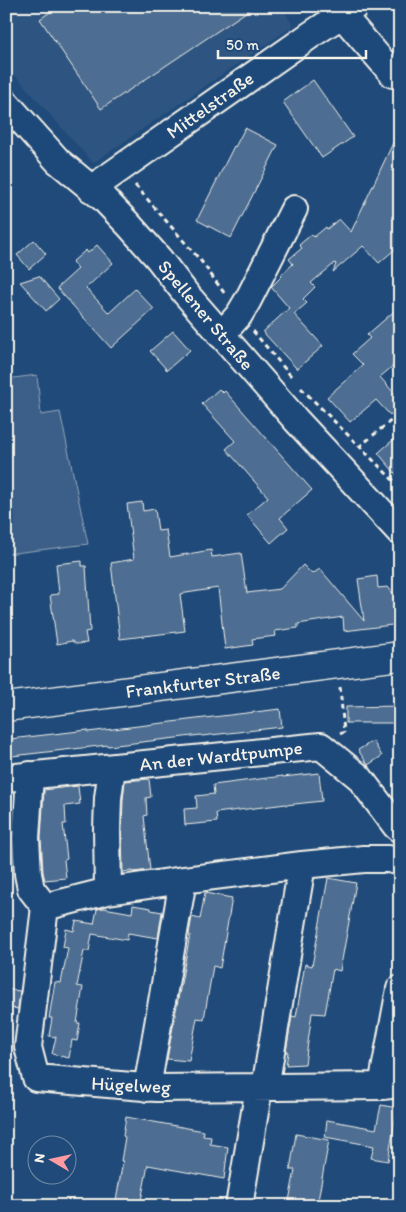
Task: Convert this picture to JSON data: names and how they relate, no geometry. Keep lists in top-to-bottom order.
{
  "streets": {
    "main road": ["Frankfurter Straße"],
    "street": [
      "Mittelstraße",
      "Spellener Straße",
      "An der Wardtpumpe",
      "Hügelweg"
    ]
  },
  "crossings": [
    ["Mittelstraße", "Spellener Straße"]
  ],
  "scale_bar": "50 m",
  "north": "left"
}
